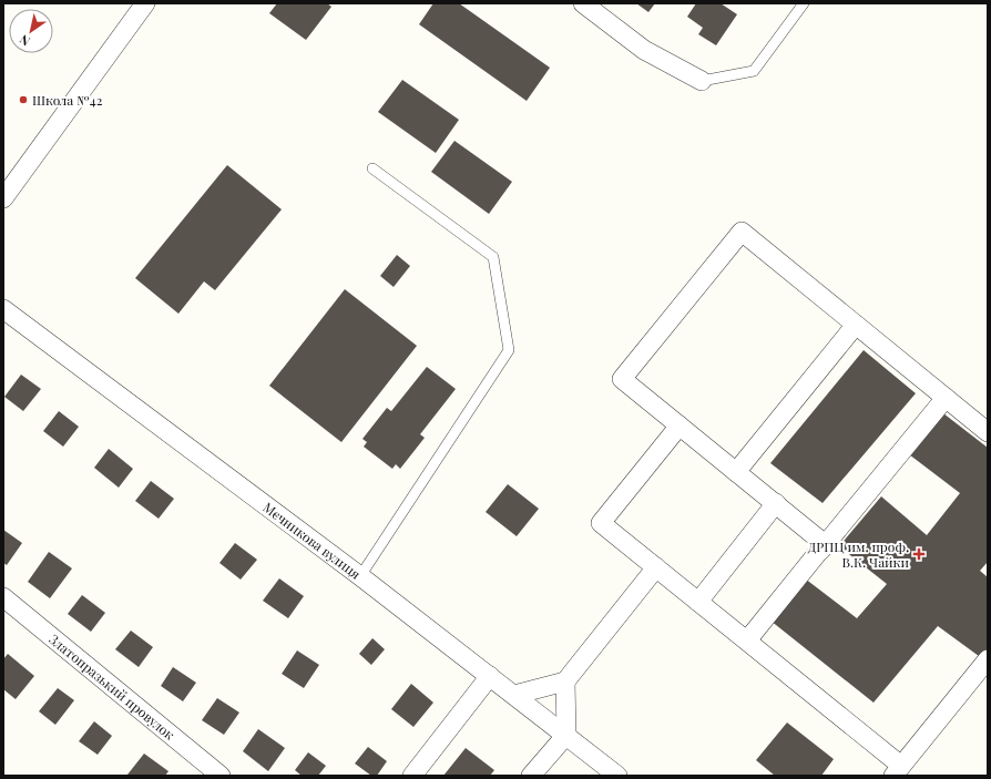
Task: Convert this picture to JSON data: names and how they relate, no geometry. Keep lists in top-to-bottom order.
{
  "streets": {
    "street": ["Мєчникова вулиця", "Златопразький провулок"]
  },
  "places": {
    "other": ["Школа №42"],
    "health": ["ДРПЦ им. проф. В.К. Чайки"]
  },
  "north": "bottom left"
}
